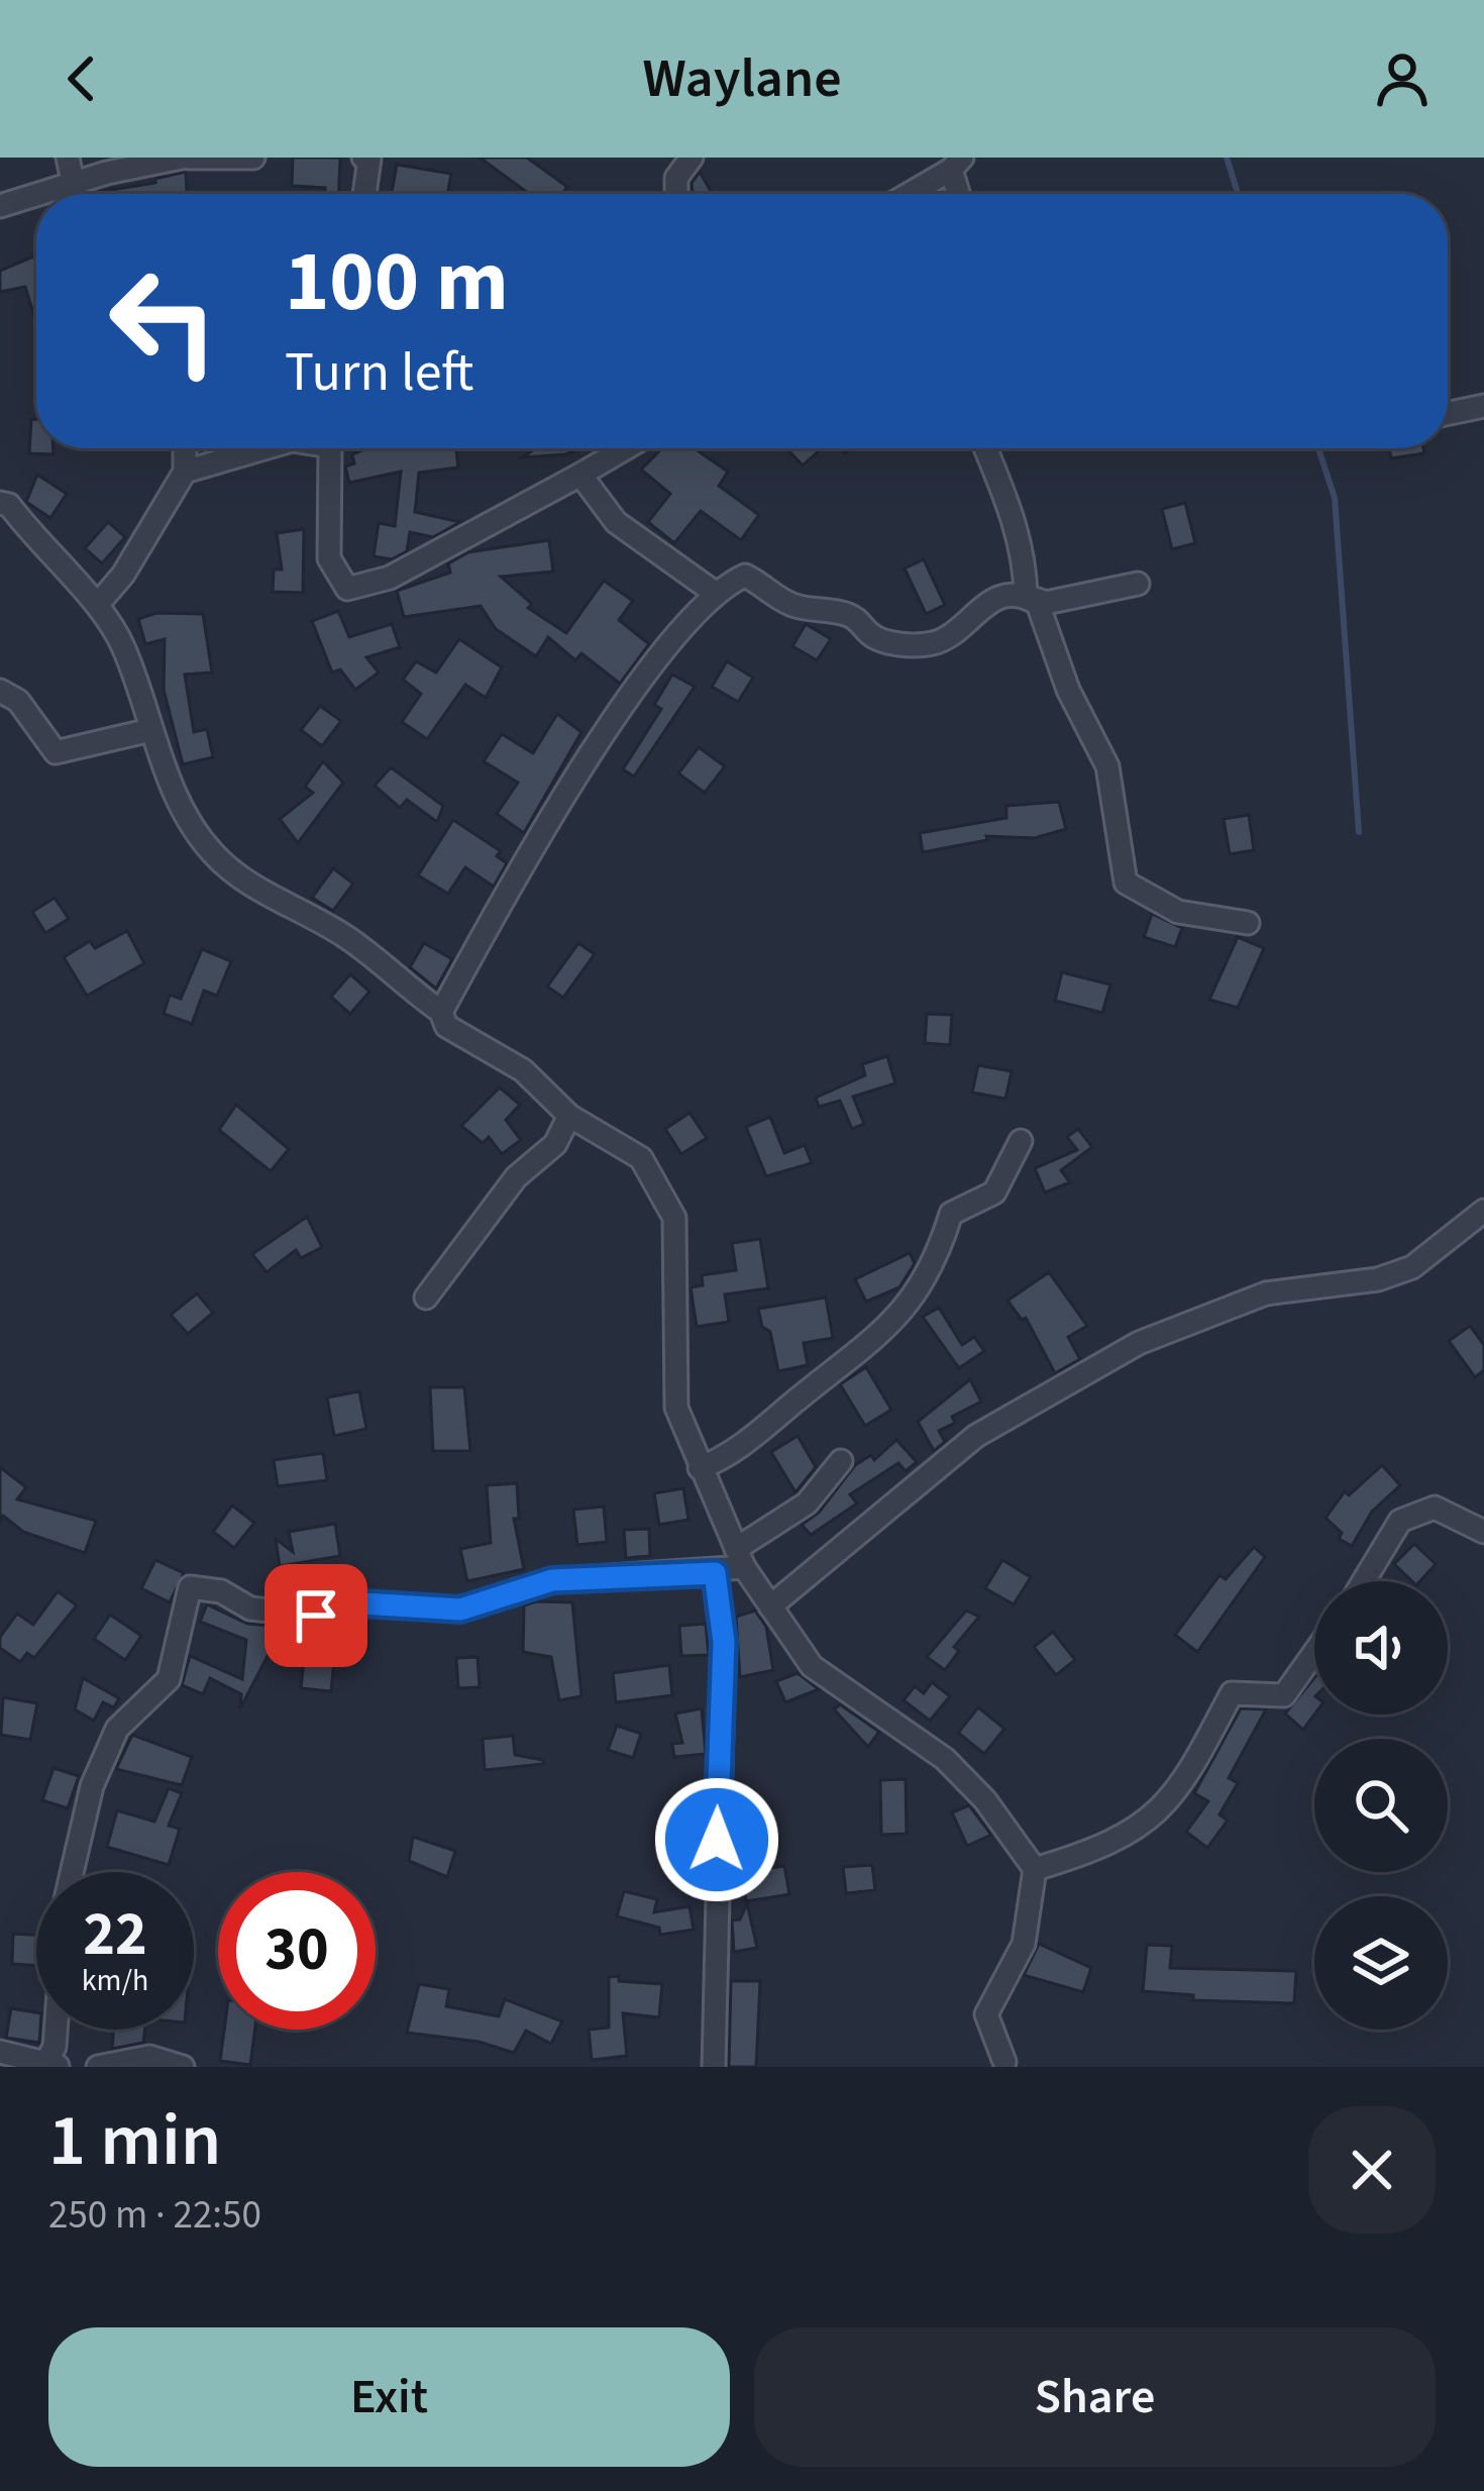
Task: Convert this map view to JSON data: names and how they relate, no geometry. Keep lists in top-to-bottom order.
{
  "page": {
    "header": "Waylane",
    "turn": ["100 m", "Turn left"],
    "speed": "22 km/h",
    "limit": "30",
    "heading": ["1 min", "250 m · 22:50"],
    "buttons": ["Exit", "Share"]
  }
}
